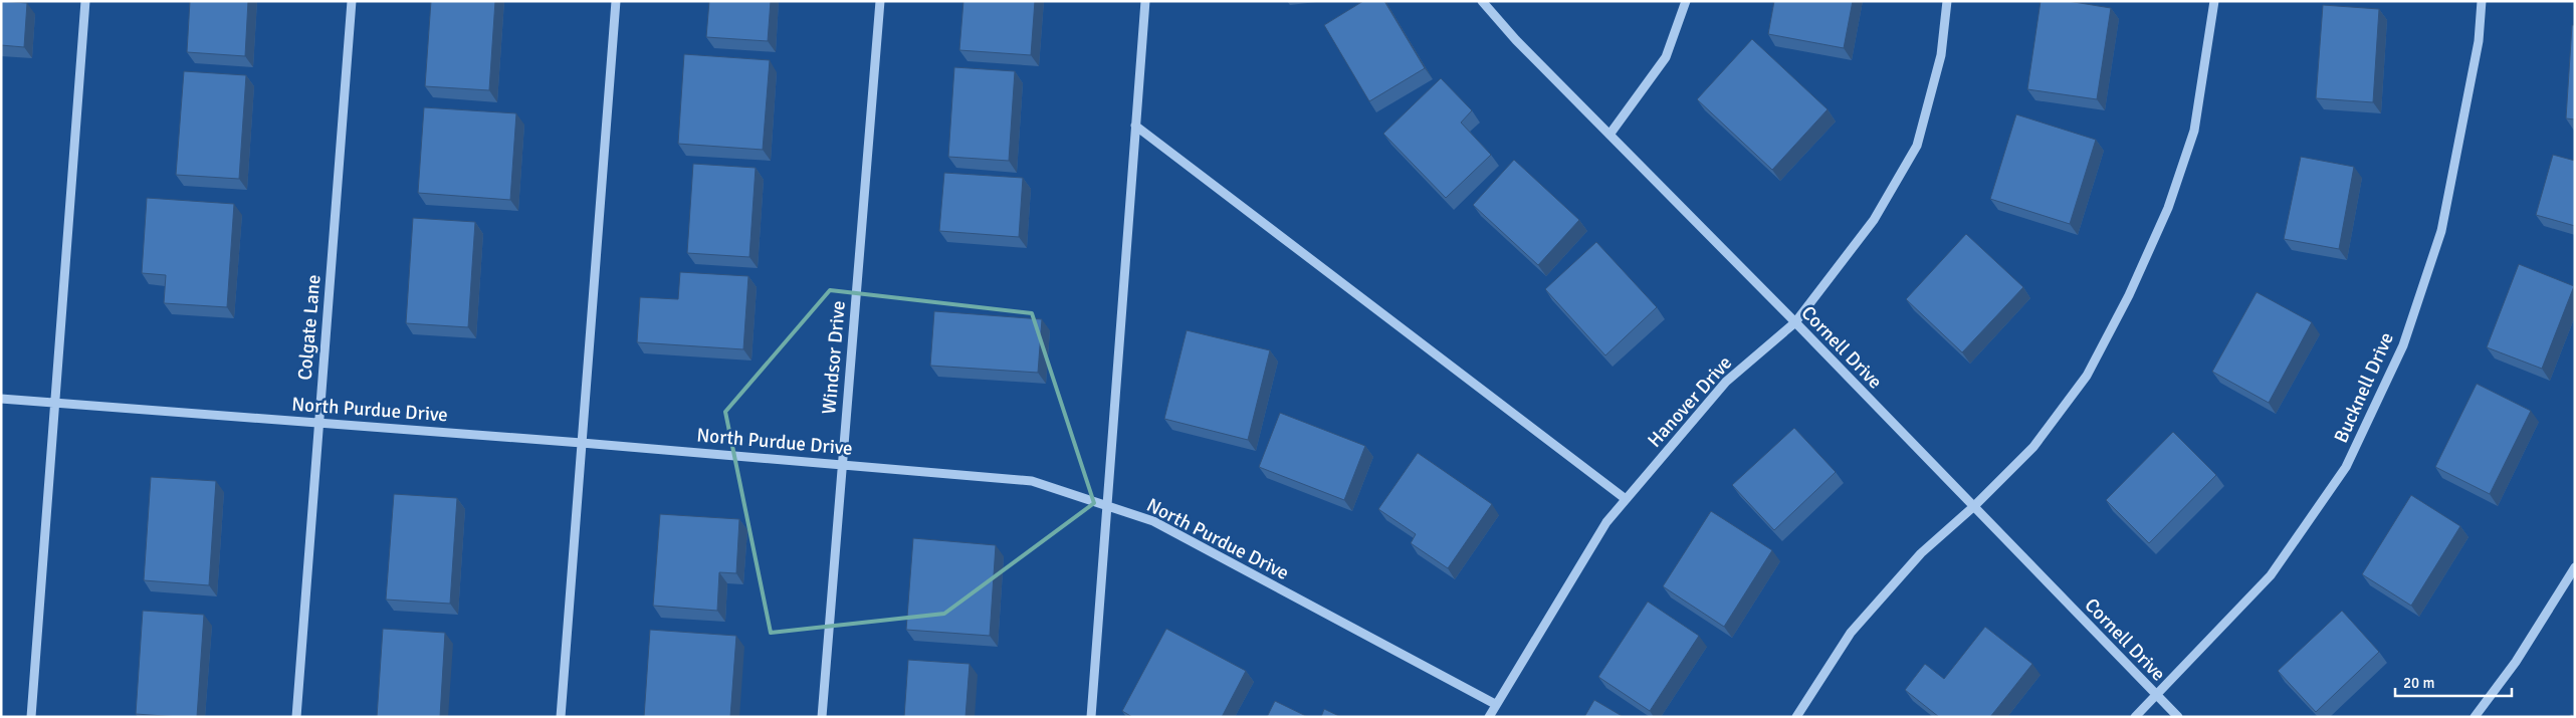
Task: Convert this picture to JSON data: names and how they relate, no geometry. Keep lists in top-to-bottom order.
{
  "streets": {
    "street": [
      "Colgate Lane",
      "Cornell Drive",
      "Windsor Drive",
      "Bucknell Drive",
      "Hanover Drive",
      "North Purdue Drive"
    ]
  },
  "crossings": [
    ["Colgate Lane", "North Purdue Drive"],
    ["Cornell Drive", "Bucknell Drive"],
    ["Cornell Drive", "Hanover Drive"],
    ["Windsor Drive", "North Purdue Drive"],
    ["Hanover Drive", "North Purdue Drive"]
  ],
  "scale_bar": "20 m"
}
